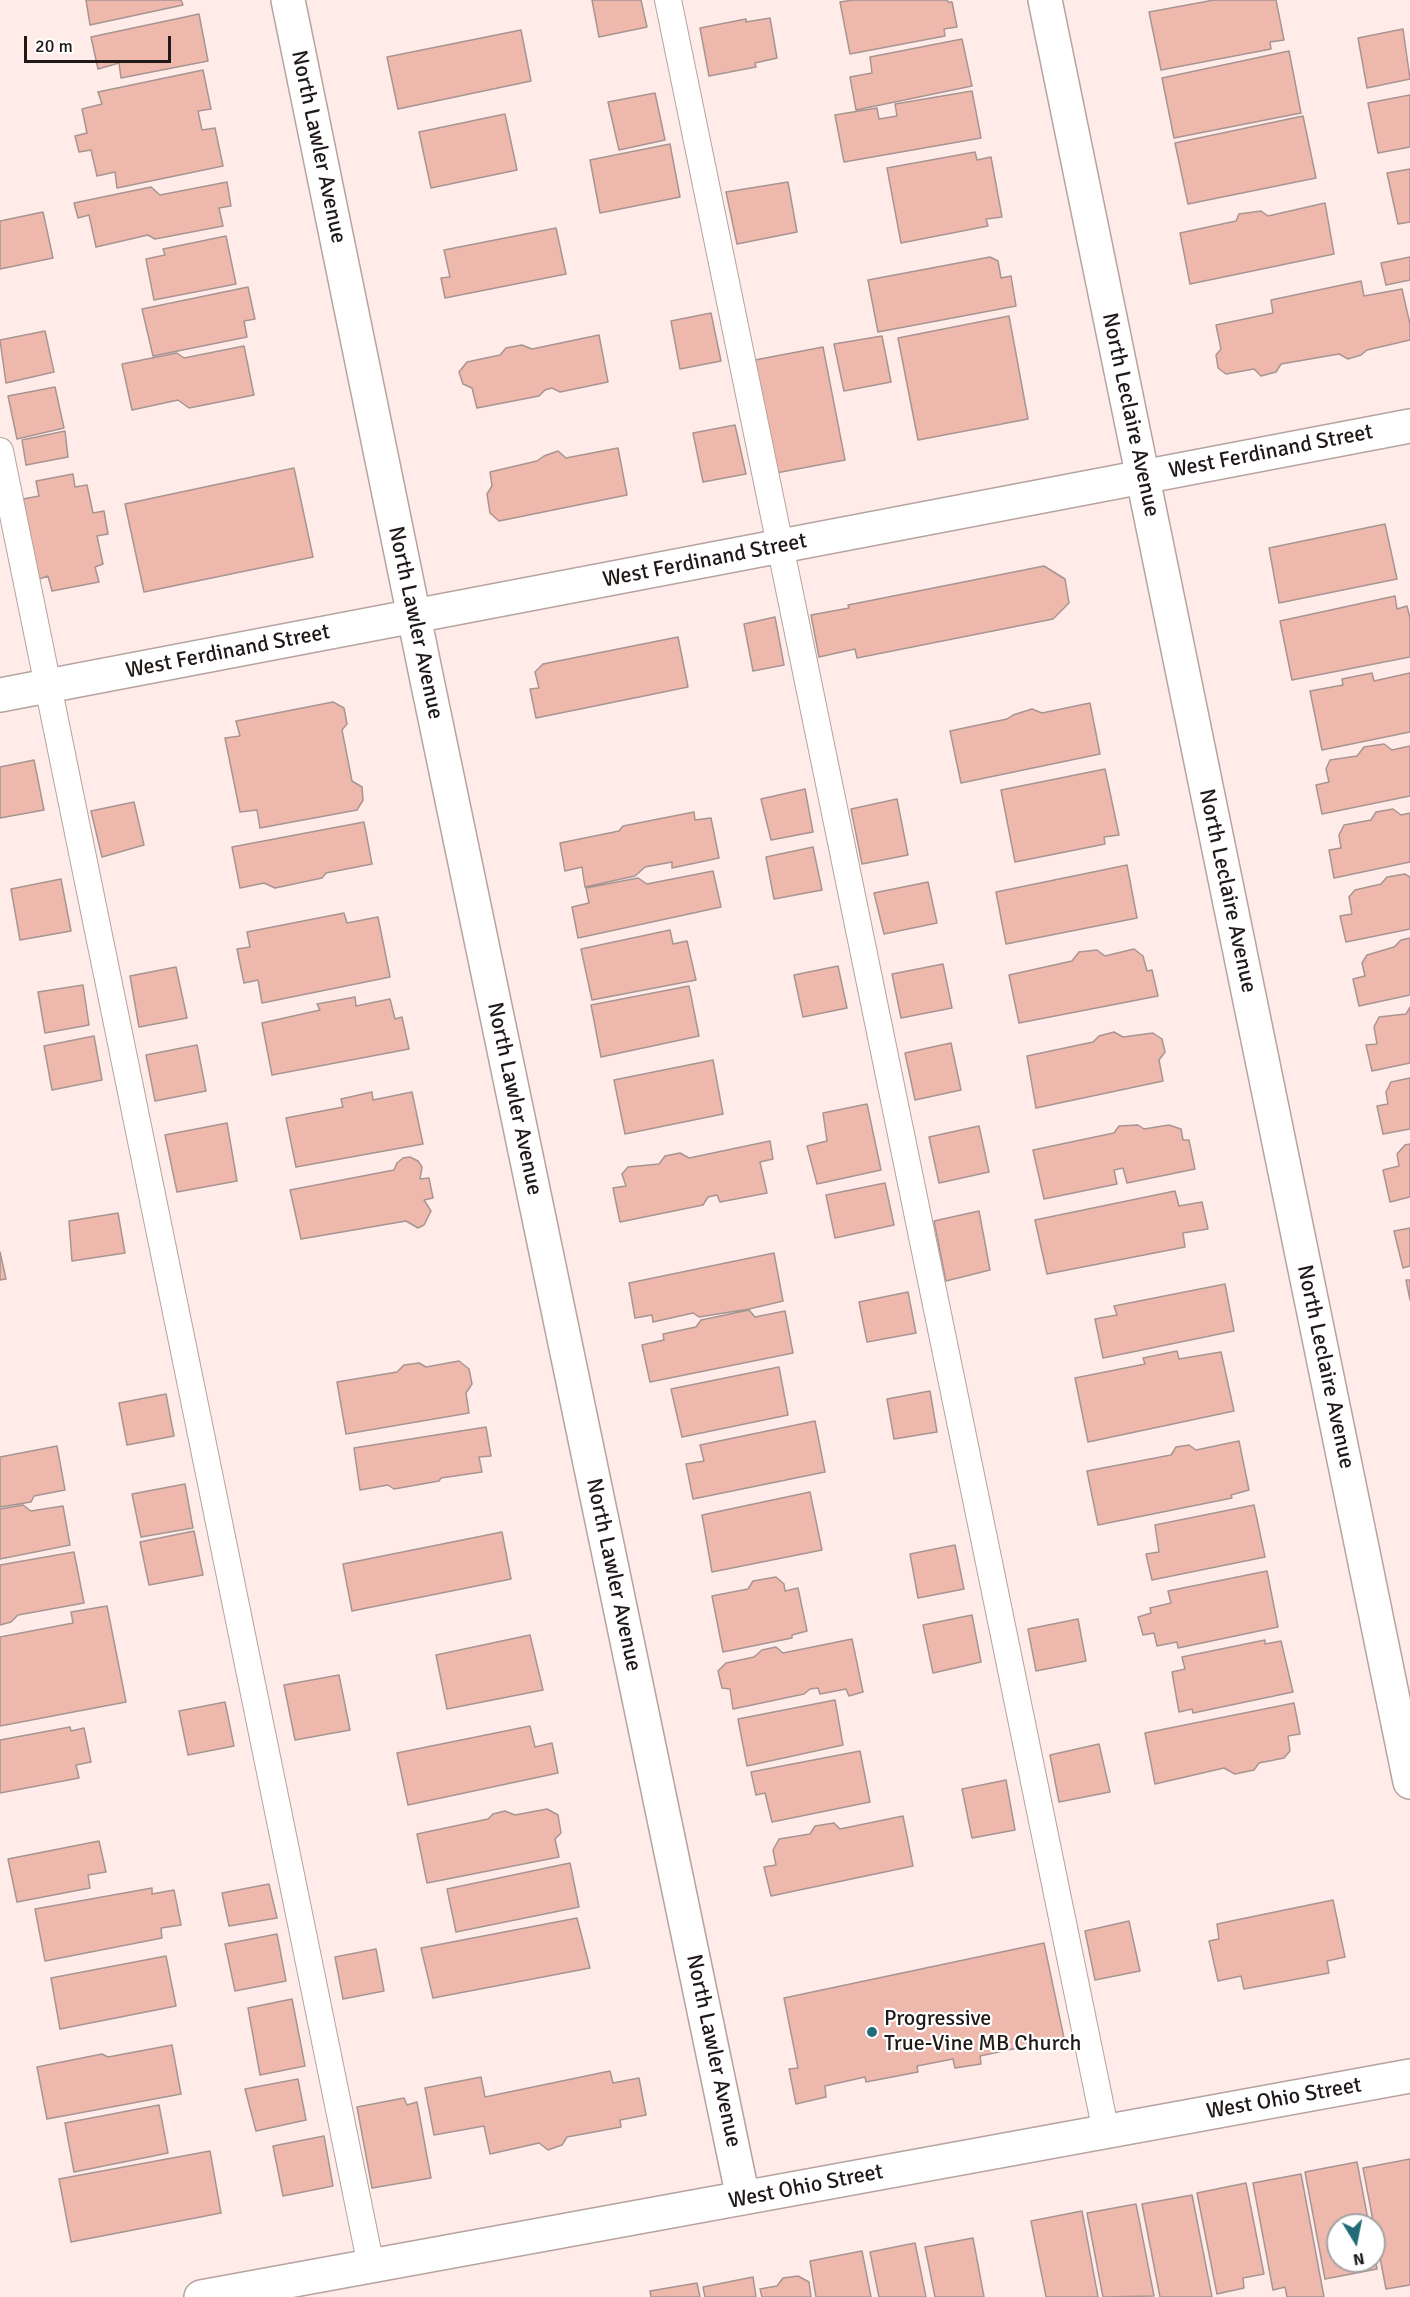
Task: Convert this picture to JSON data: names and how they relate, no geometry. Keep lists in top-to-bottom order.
{
  "streets": {
    "street": [
      "North Lawler Avenue",
      "North Leclaire Avenue",
      "West Ferdinand Street",
      "West Ohio Street"
    ]
  },
  "crossings": [
    ["North Lawler Avenue", "West Ferdinand Street"],
    ["North Lawler Avenue", "West Ohio Street"],
    ["North Leclaire Avenue", "West Ferdinand Street"]
  ],
  "places": ["Progressive True-Vine MB Church"],
  "scale_bar": "20 m",
  "north": "bottom"
}
